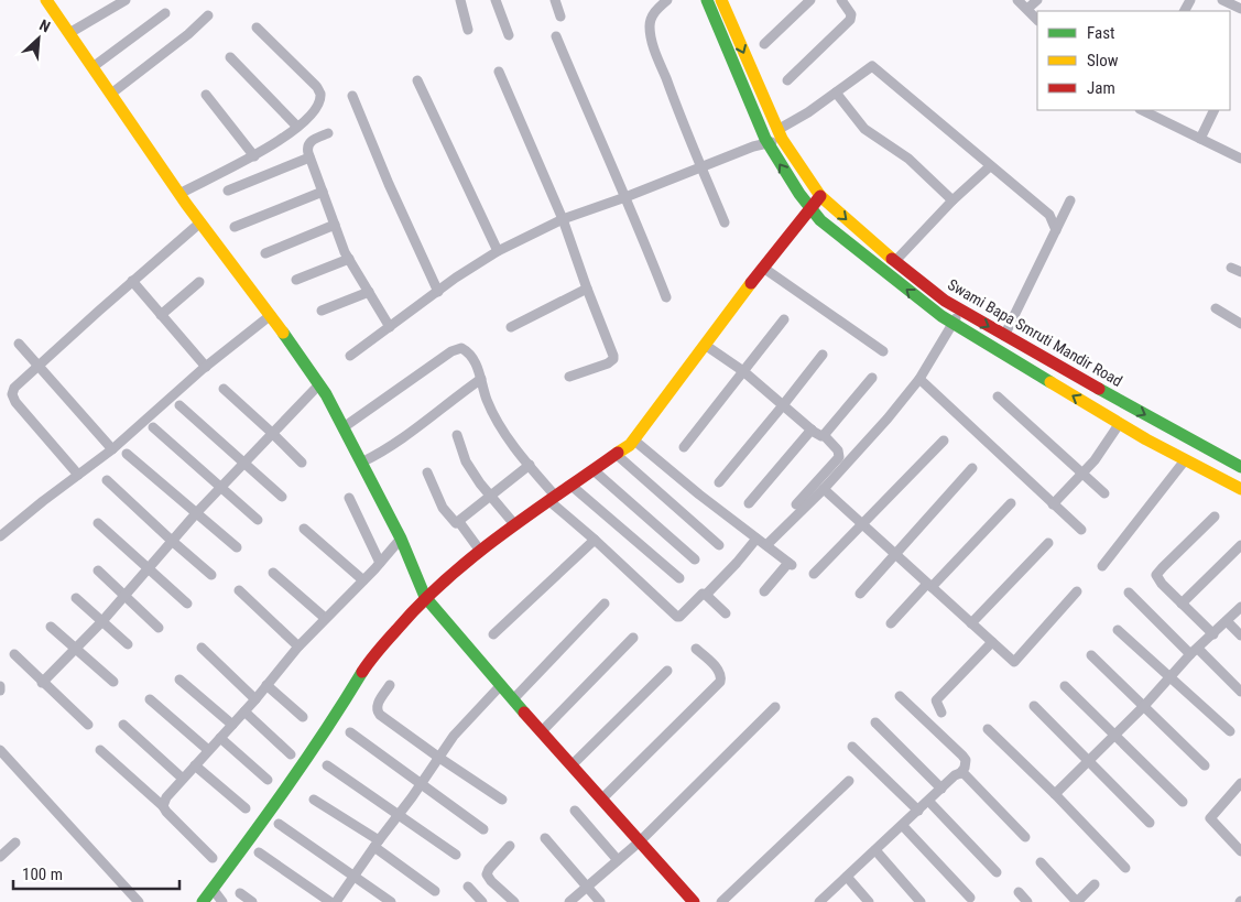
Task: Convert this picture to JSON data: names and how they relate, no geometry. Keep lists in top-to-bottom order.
{
  "streets": {
    "street": ["Swami Bapa Smruti Mandir Road"]
  },
  "legend": ["Fast", "Slow", "Jam"],
  "scale_bar": "100 m",
  "north": "top right"
}
